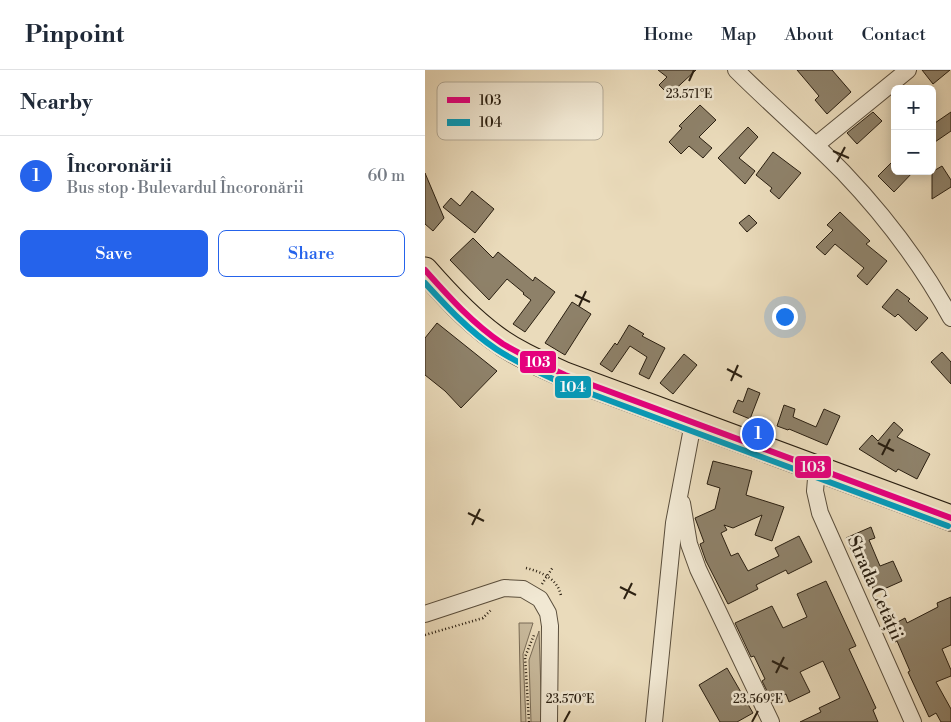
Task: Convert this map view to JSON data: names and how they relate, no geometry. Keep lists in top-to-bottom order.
{
  "streets": {
    "street": ["Strada Cetății"]
  },
  "lines": ["transit line 103", "transit line 104"],
  "legend": ["103", "104"],
  "page": {
    "header": "Pinpoint",
    "nav": [
      "Home",
      "Map",
      "About",
      "Contact"
    ],
    "heading": "Nearby",
    "map_buttons": ["+", "−"],
    "list": [
      {
        "mark": "1",
        "name": "Încoronării",
        "note": "Bus stop · Bulevardul Încoronării",
        "value": "60 m"
      }
    ],
    "buttons": ["Save", "Share"],
    "pins": "1"
  },
  "coordinates": ["23.571°E", "23.570°E", "23.569°E"]
}
